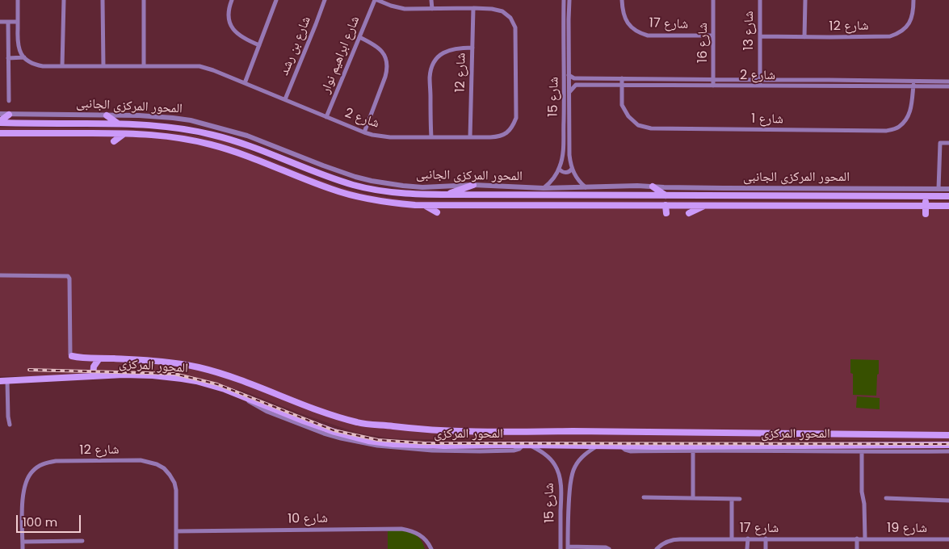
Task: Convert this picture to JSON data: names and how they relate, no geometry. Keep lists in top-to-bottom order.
{
  "streets": {
    "main road": ["المحور المركزى"],
    "street": [
      "شارع 17",
      "شارع 12",
      "شارع 13",
      "شارع 16",
      "شارع بن رشد",
      "شارع ابراهيم نوار",
      "شارع 2",
      "شارع 15",
      "المحور المركزى الجانبى",
      "شارع 1",
      "شارع 10",
      "شارع 19"
    ]
  },
  "crossings": [
    ["شارع 17", "شارع 16"],
    ["شارع 17", "شارع 19"],
    ["شارع 12", "شارع 13"],
    ["شارع 12", "شارع 2"],
    ["شارع 12", "شارع 10"],
    ["شارع 13", "شارع 2"],
    ["شارع 16", "شارع 2"],
    ["شارع بن رشد", "شارع 2"],
    ["شارع ابراهيم نوار", "شارع 2"],
    ["شارع 2", "شارع 15"],
    ["شارع 2", "شارع 1"],
    ["شارع 15", "المحور المركزى الجانبى"],
    ["شارع 15", "المحور المركزى"]
  ],
  "scale_bar": "100 m"
}
